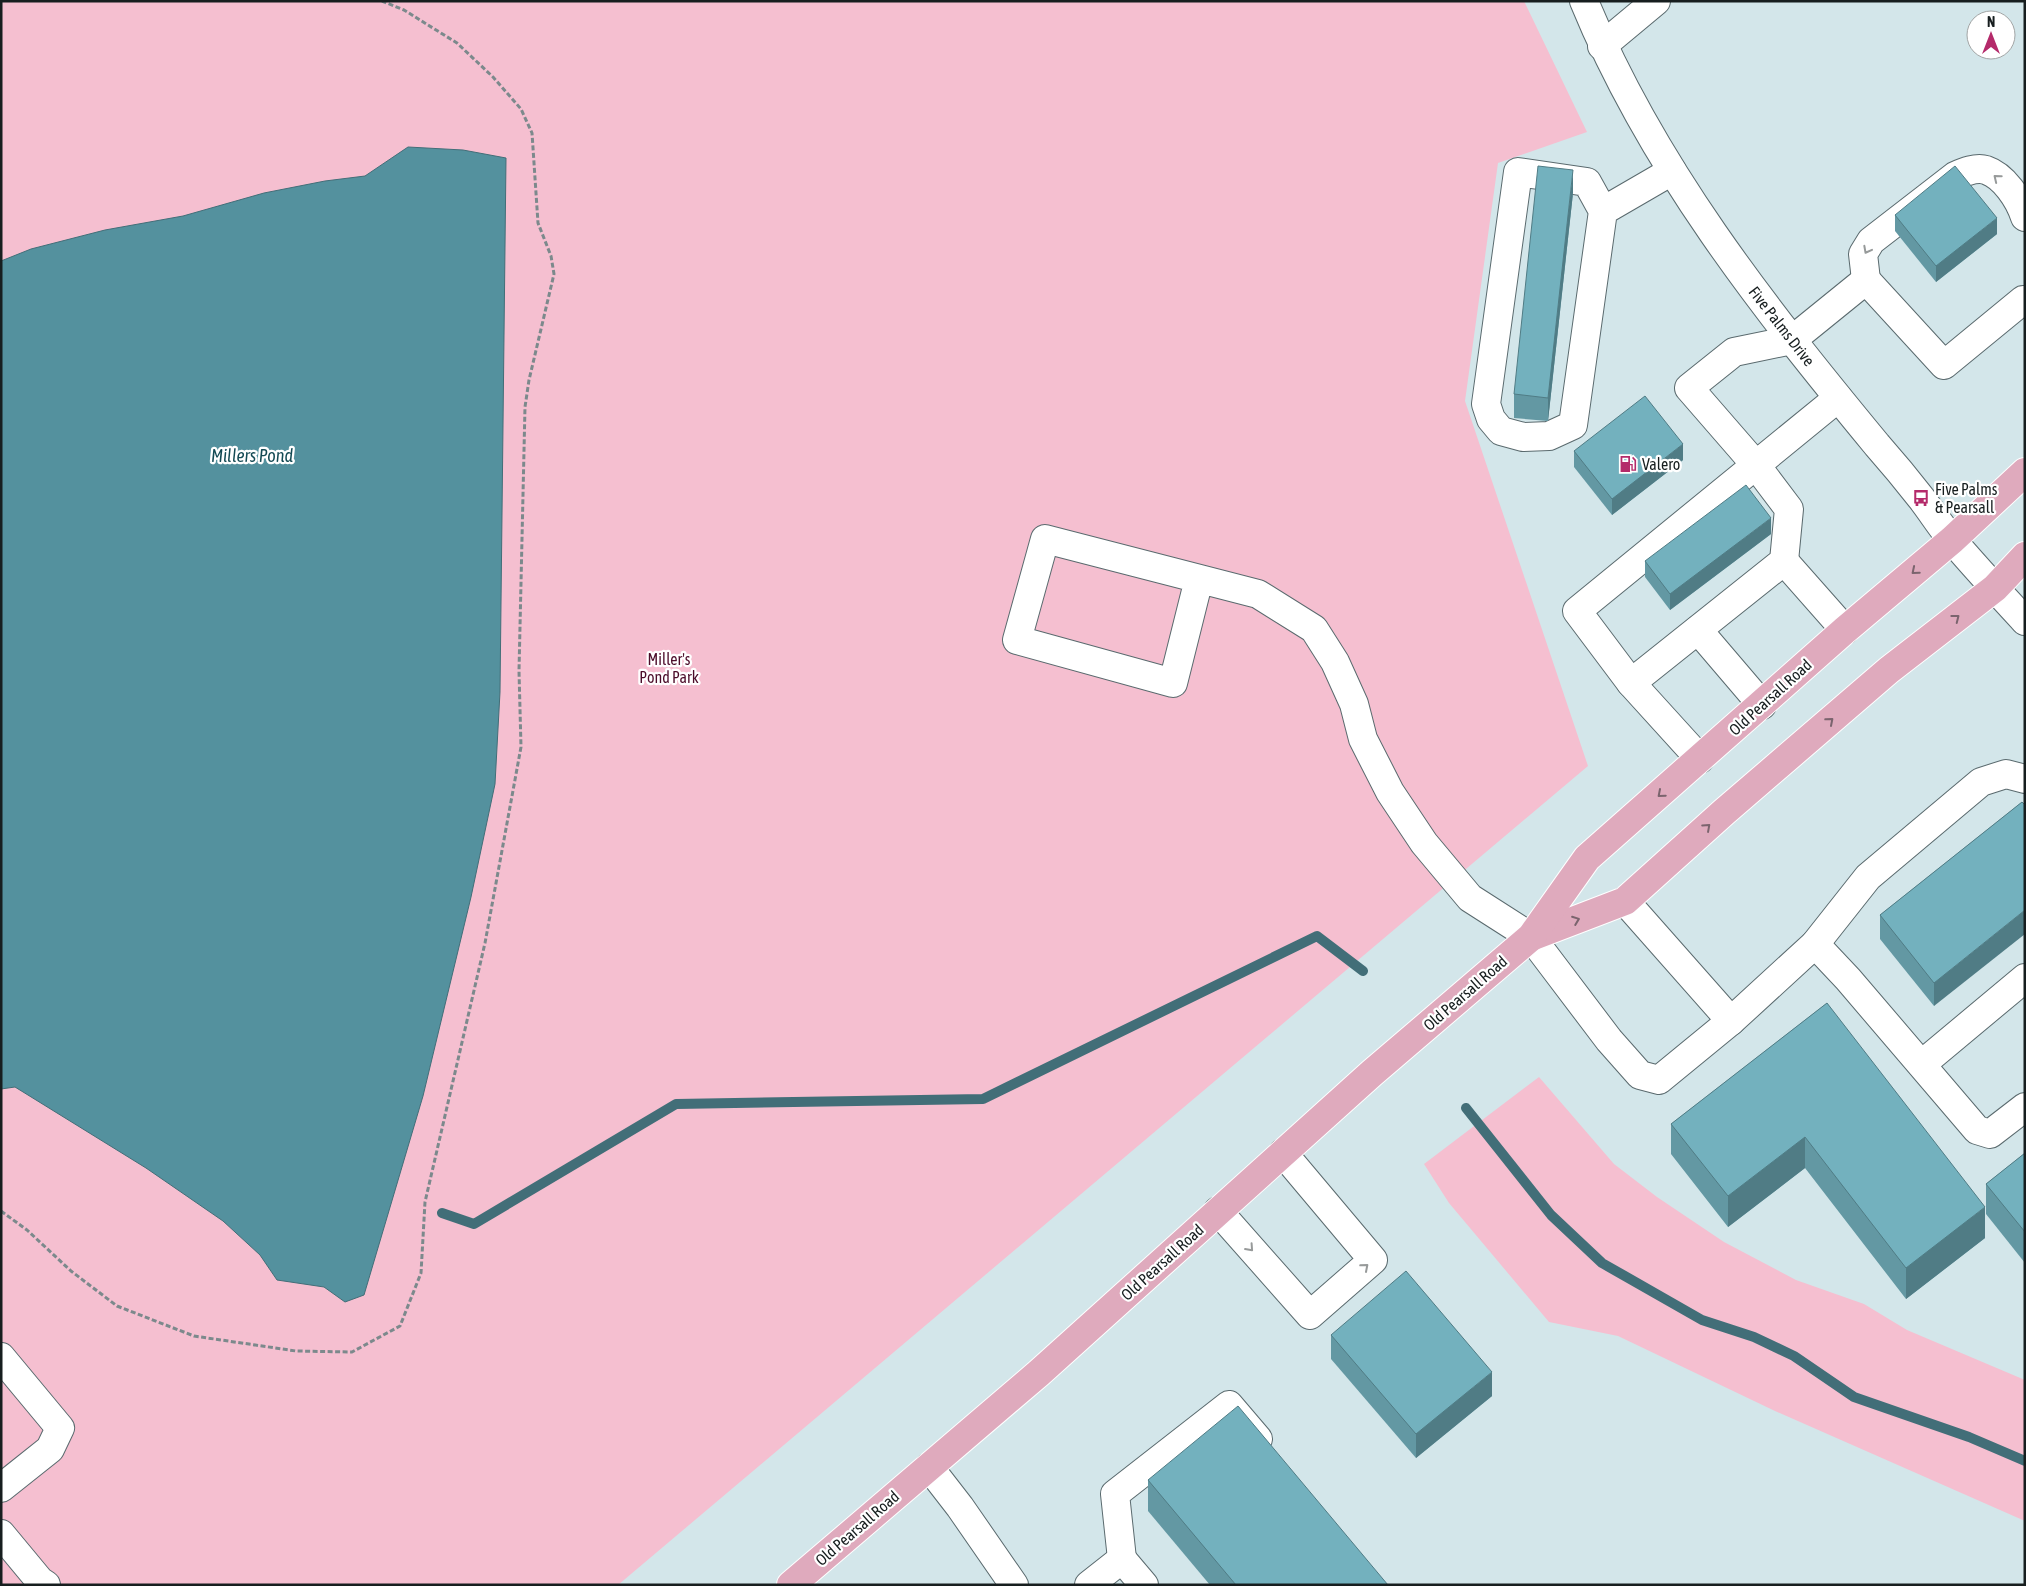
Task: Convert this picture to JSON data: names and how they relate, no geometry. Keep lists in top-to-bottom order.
{
  "streets": {
    "main road": ["Old Pearsall Road"],
    "street": ["Five Palms Drive"]
  },
  "crossings": [
    ["Five Palms Drive", "Old Pearsall Road"]
  ],
  "water": ["Millers Pond"],
  "parks": ["Miller's Pond Park"],
  "places": {
    "fuel station": ["Valero"],
    "bus stop": ["Five Palms & Pearsall"]
  },
  "north": "top"
}
